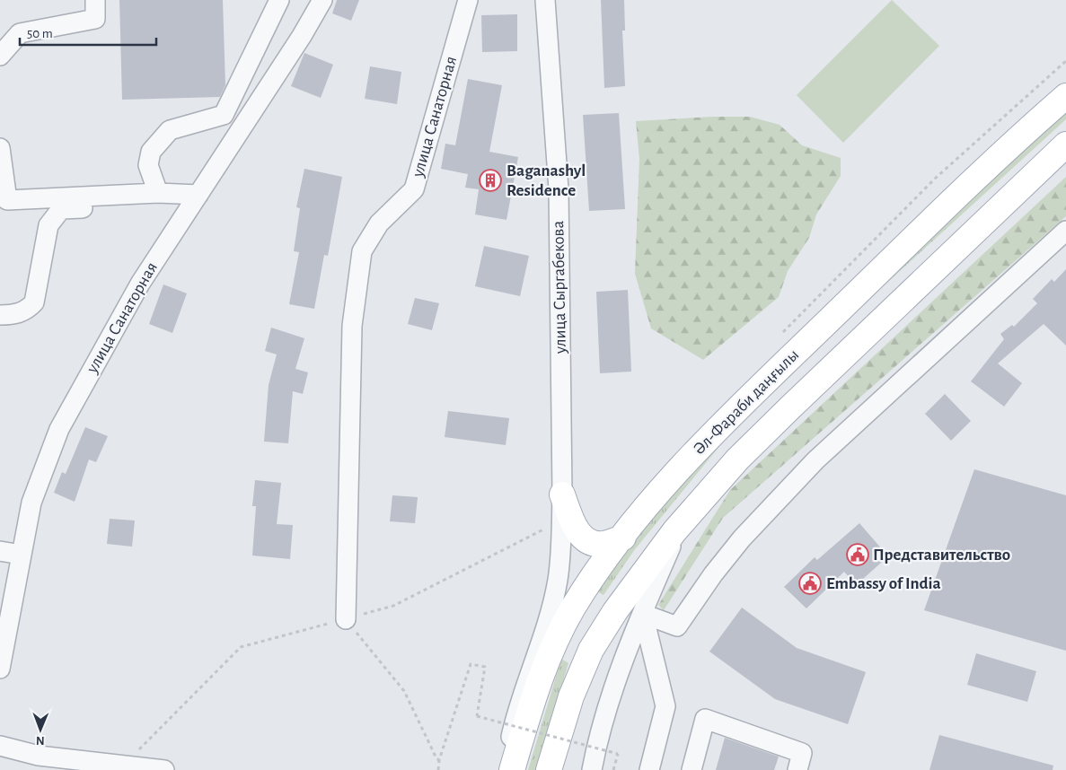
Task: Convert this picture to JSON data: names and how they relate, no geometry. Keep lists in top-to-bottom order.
{
  "streets": {
    "main road": ["Әл-Фараби даңғылы"],
    "street": ["улица Санаторная", "улица Сыргабекова"]
  },
  "places": {
    "building": ["Baganashyl Residence"],
    "public building": ["Представительство", "Embassy of India"]
  },
  "scale_bar": "50 m",
  "north": "bottom"
}
